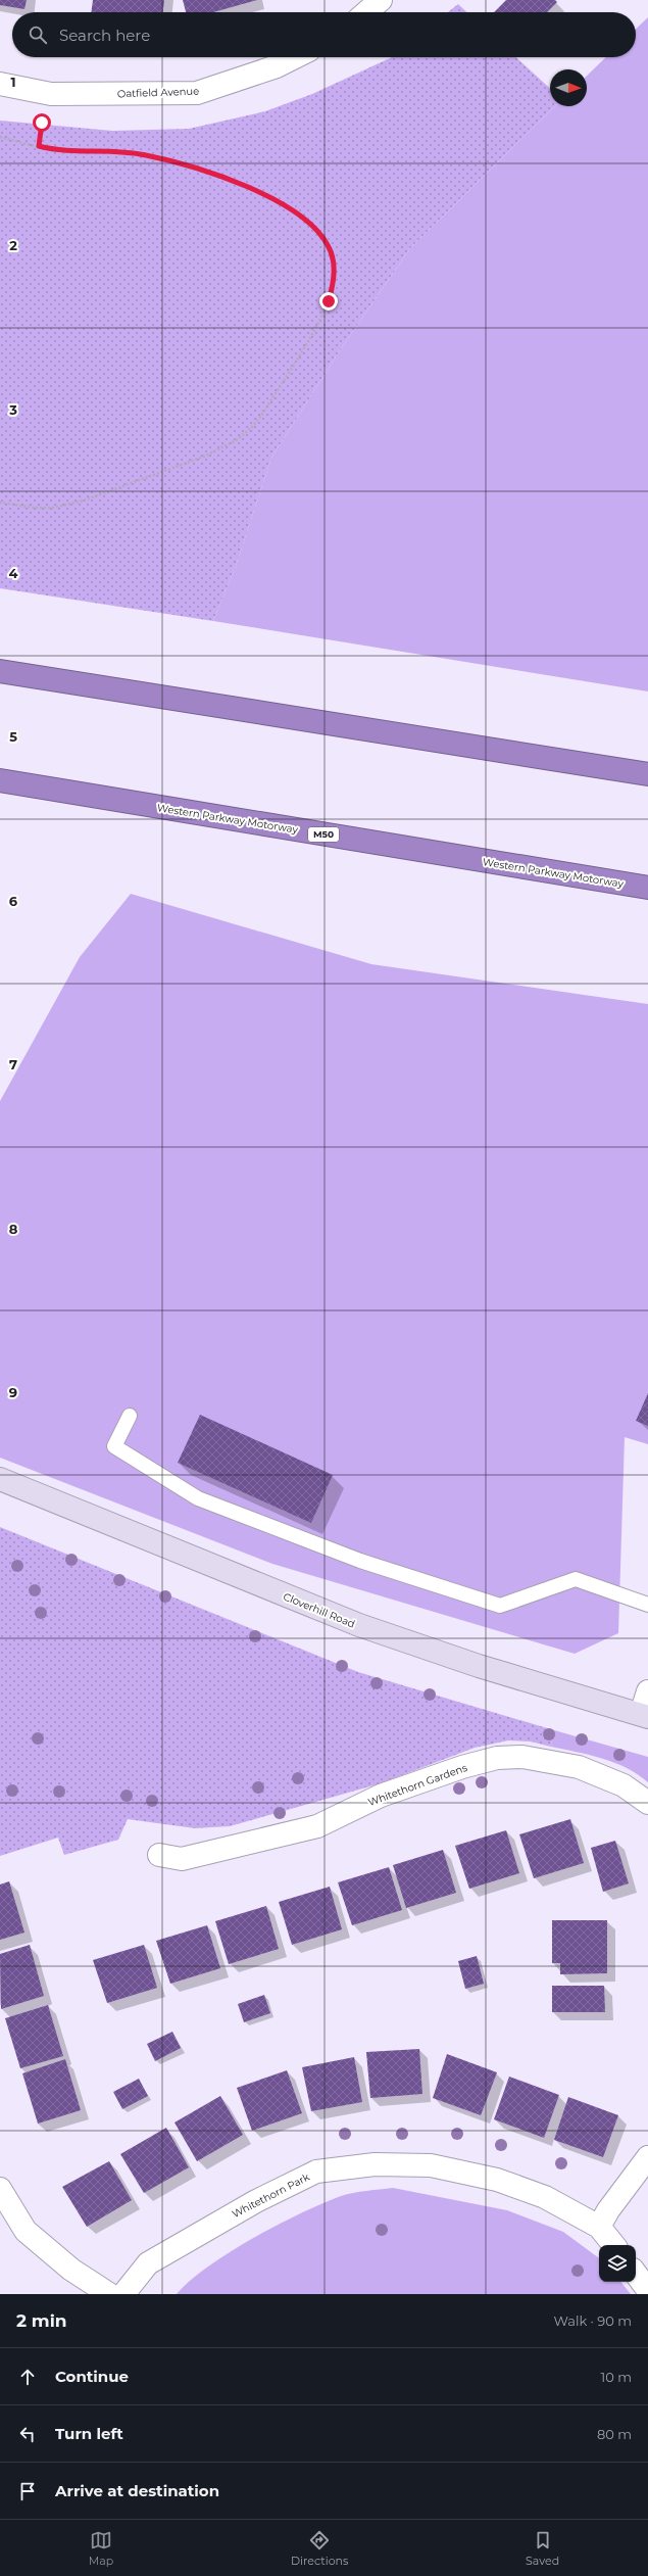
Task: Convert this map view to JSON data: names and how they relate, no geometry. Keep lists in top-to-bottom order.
{
  "streets": {
    "highway": ["Western Parkway Motorway", "M50"],
    "street": [
      "Oatfield Avenue",
      "Cloverhill Road",
      "Whitethorn Gardens",
      "Whitethorn Park"
    ]
  },
  "north": "right",
  "page": {
    "search": "Search here",
    "heading": ["2 min", "Walk · 90 m"],
    "list": [
      ["Continue", "10 m"],
      ["Turn left", "80 m"],
      "Arrive at destination"
    ],
    "nav": ["Map", "Directions", "Saved"]
  },
  "grid": {
    "rows": [
      "1",
      "2",
      "3",
      "4",
      "5",
      "6",
      "7",
      "8",
      "9"
    ]
  }
}
